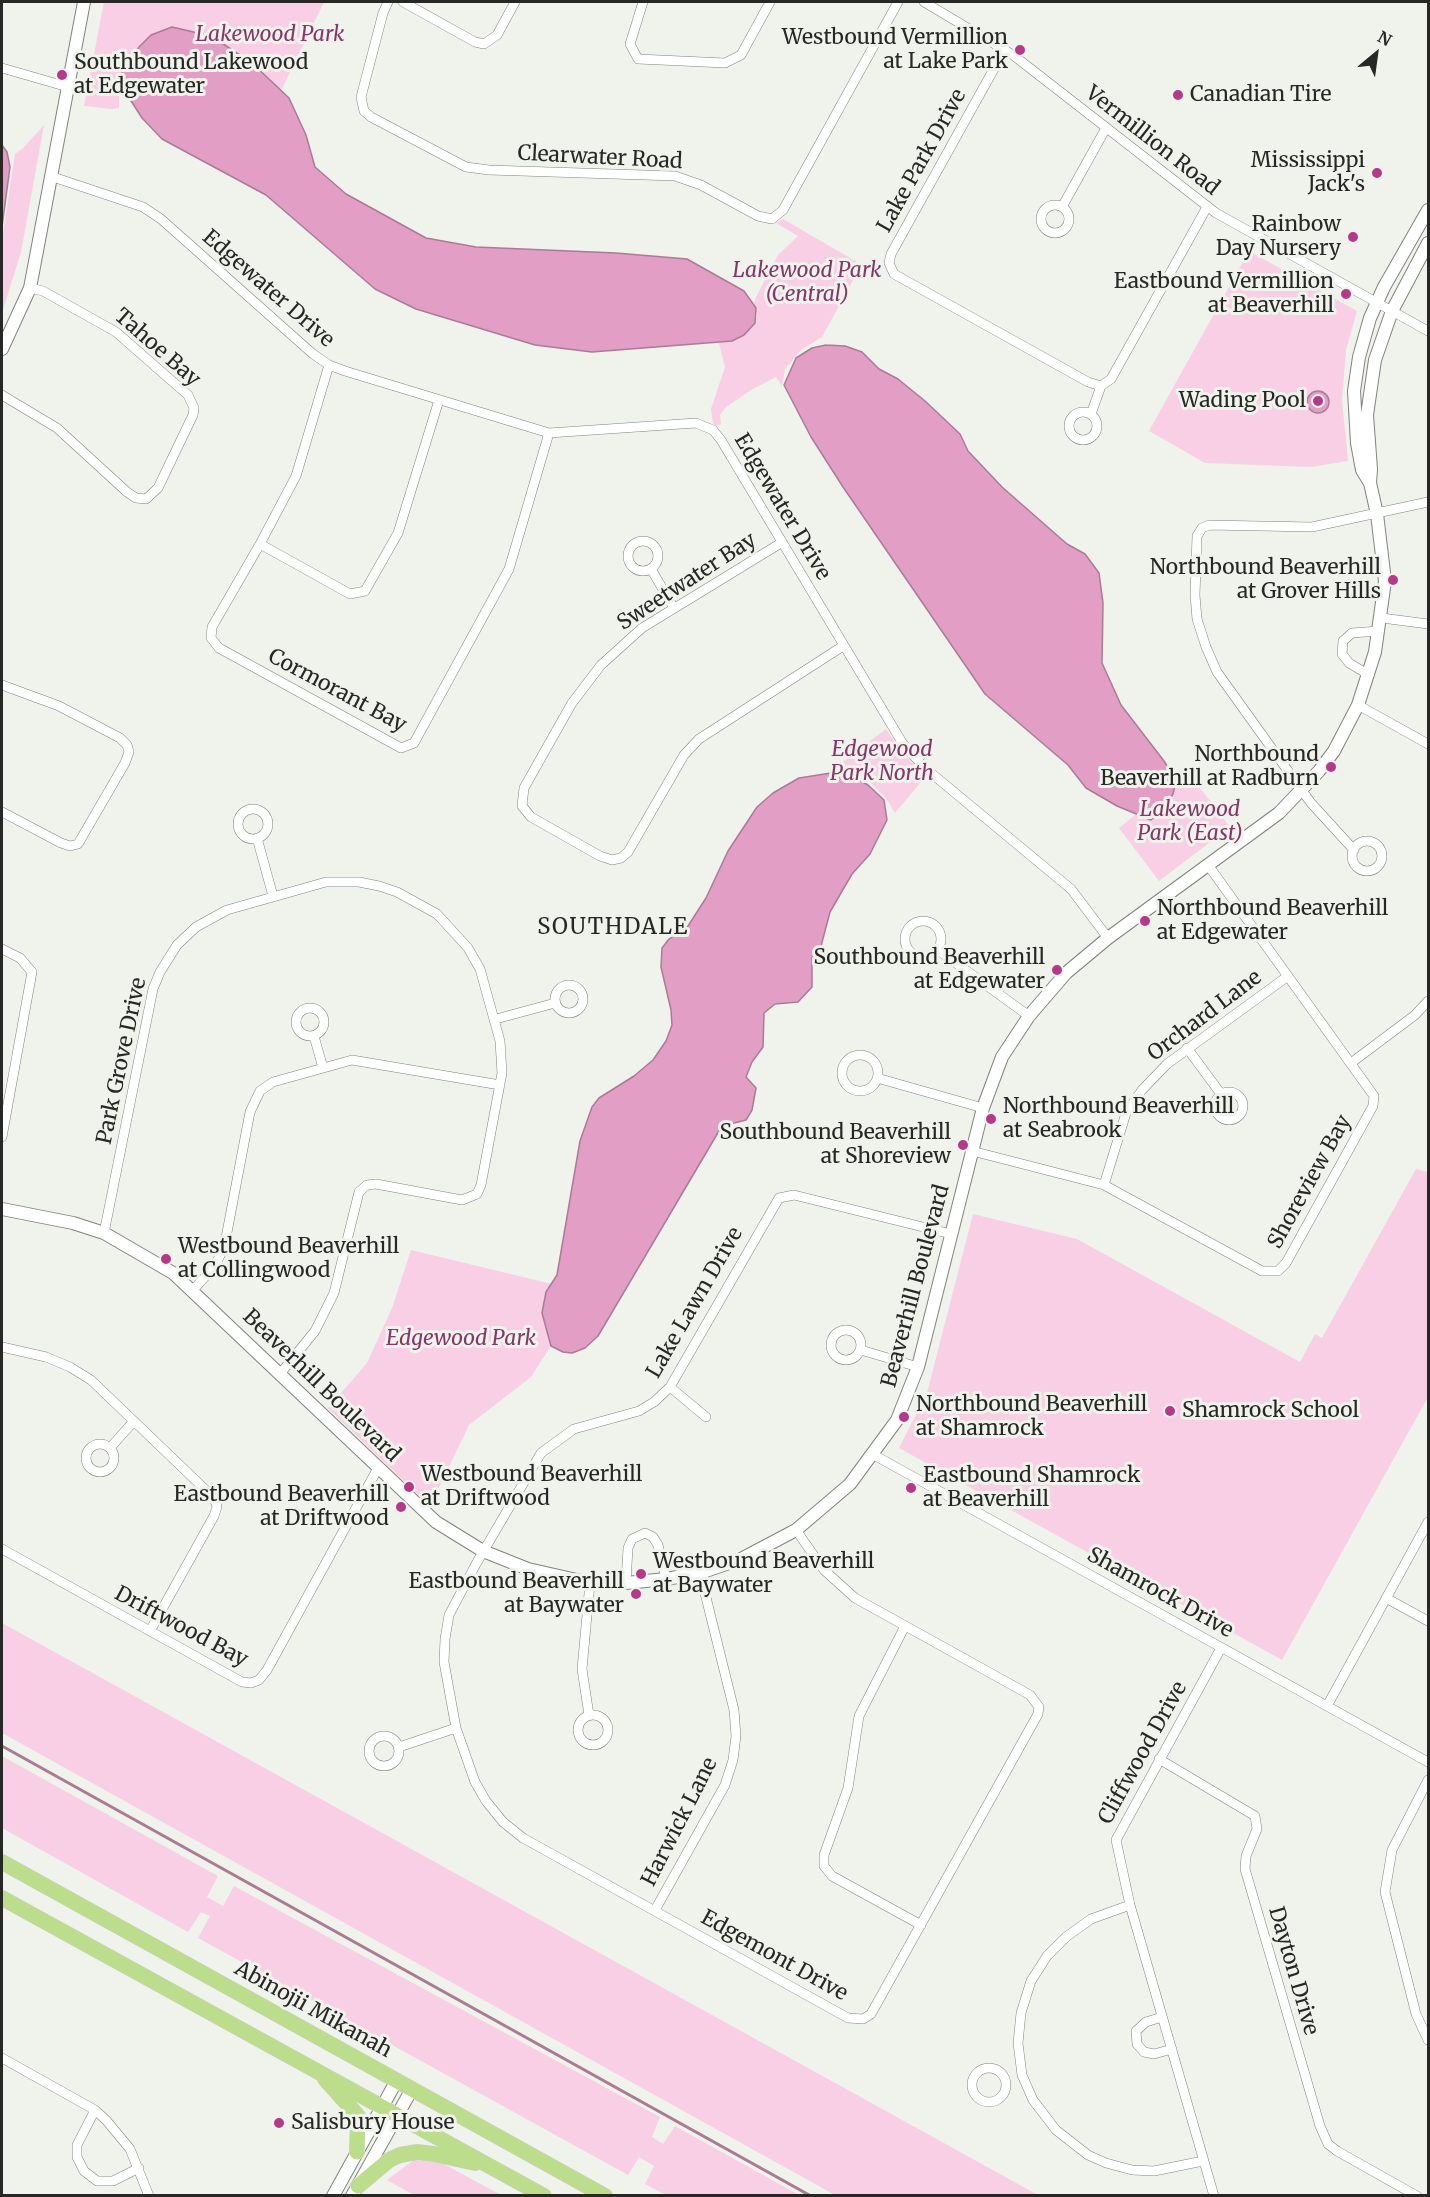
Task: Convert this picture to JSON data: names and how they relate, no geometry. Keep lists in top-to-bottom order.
{
  "streets": {
    "main road": ["Abinojii Mikanah"],
    "street": [
      "Vermillion Road",
      "Clearwater Road",
      "Lake Park Drive",
      "Edgewater Drive",
      "Tahoe Bay",
      "Sweetwater Bay",
      "Cormorant Bay",
      "Orchard Lane",
      "Park Grove Drive",
      "Shoreview Bay",
      "Beaverhill Boulevard",
      "Lake Lawn Drive",
      "Shamrock Drive",
      "Driftwood Bay",
      "Cliffwood Drive",
      "Harwick Lane",
      "Edgemont Drive",
      "Dayton Drive"
    ]
  },
  "crossings": [
    ["Vermillion Road", "Lake Park Drive"],
    ["Vermillion Road", "Beaverhill Boulevard"],
    ["Edgewater Drive", "Sweetwater Bay"],
    ["Edgewater Drive", "Cormorant Bay"],
    ["Edgewater Drive", "Beaverhill Boulevard"],
    ["Orchard Lane", "Shoreview Bay"],
    ["Park Grove Drive", "Beaverhill Boulevard"],
    ["Shoreview Bay", "Beaverhill Boulevard"],
    ["Beaverhill Boulevard", "Lake Lawn Drive"],
    ["Beaverhill Boulevard", "Shamrock Drive"],
    ["Beaverhill Boulevard", "Driftwood Bay"],
    ["Beaverhill Boulevard", "Harwick Lane"],
    ["Beaverhill Boulevard", "Edgemont Drive"],
    ["Lake Lawn Drive", "Edgemont Drive"],
    ["Shamrock Drive", "Cliffwood Drive"],
    ["Cliffwood Drive", "Dayton Drive"],
    ["Harwick Lane", "Edgemont Drive"]
  ],
  "districts": ["SOUTHDALE"],
  "parks": [
    "Lakewood Park",
    "Lakewood Park (Central)",
    "Edgewood Park North",
    "Lakewood Park (East)",
    "Edgewood Park"
  ],
  "places": [
    "Westbound Vermillion at Lake Park",
    "Southbound Lakewood at Edgewater",
    "Canadian Tire",
    "Mississippi Jack's",
    "Rainbow Day Nursery",
    "Eastbound Vermillion at Beaverhill",
    "Wading Pool",
    "Northbound Beaverhill at Grover Hills",
    "Northbound Beaverhill at Radburn",
    "Northbound Beaverhill at Edgewater",
    "Southbound Beaverhill at Edgewater",
    "Northbound Beaverhill at Seabrook",
    "Southbound Beaverhill at Shoreview",
    "Westbound Beaverhill at Collingwood",
    "Shamrock School",
    "Northbound Beaverhill at Shamrock",
    "Westbound Beaverhill at Driftwood",
    "Eastbound Shamrock at Beaverhill",
    "Eastbound Beaverhill at Driftwood",
    "Westbound Beaverhill at Baywater",
    "Eastbound Beaverhill at Baywater",
    "Salisbury House"
  ],
  "north": "top right"
}
